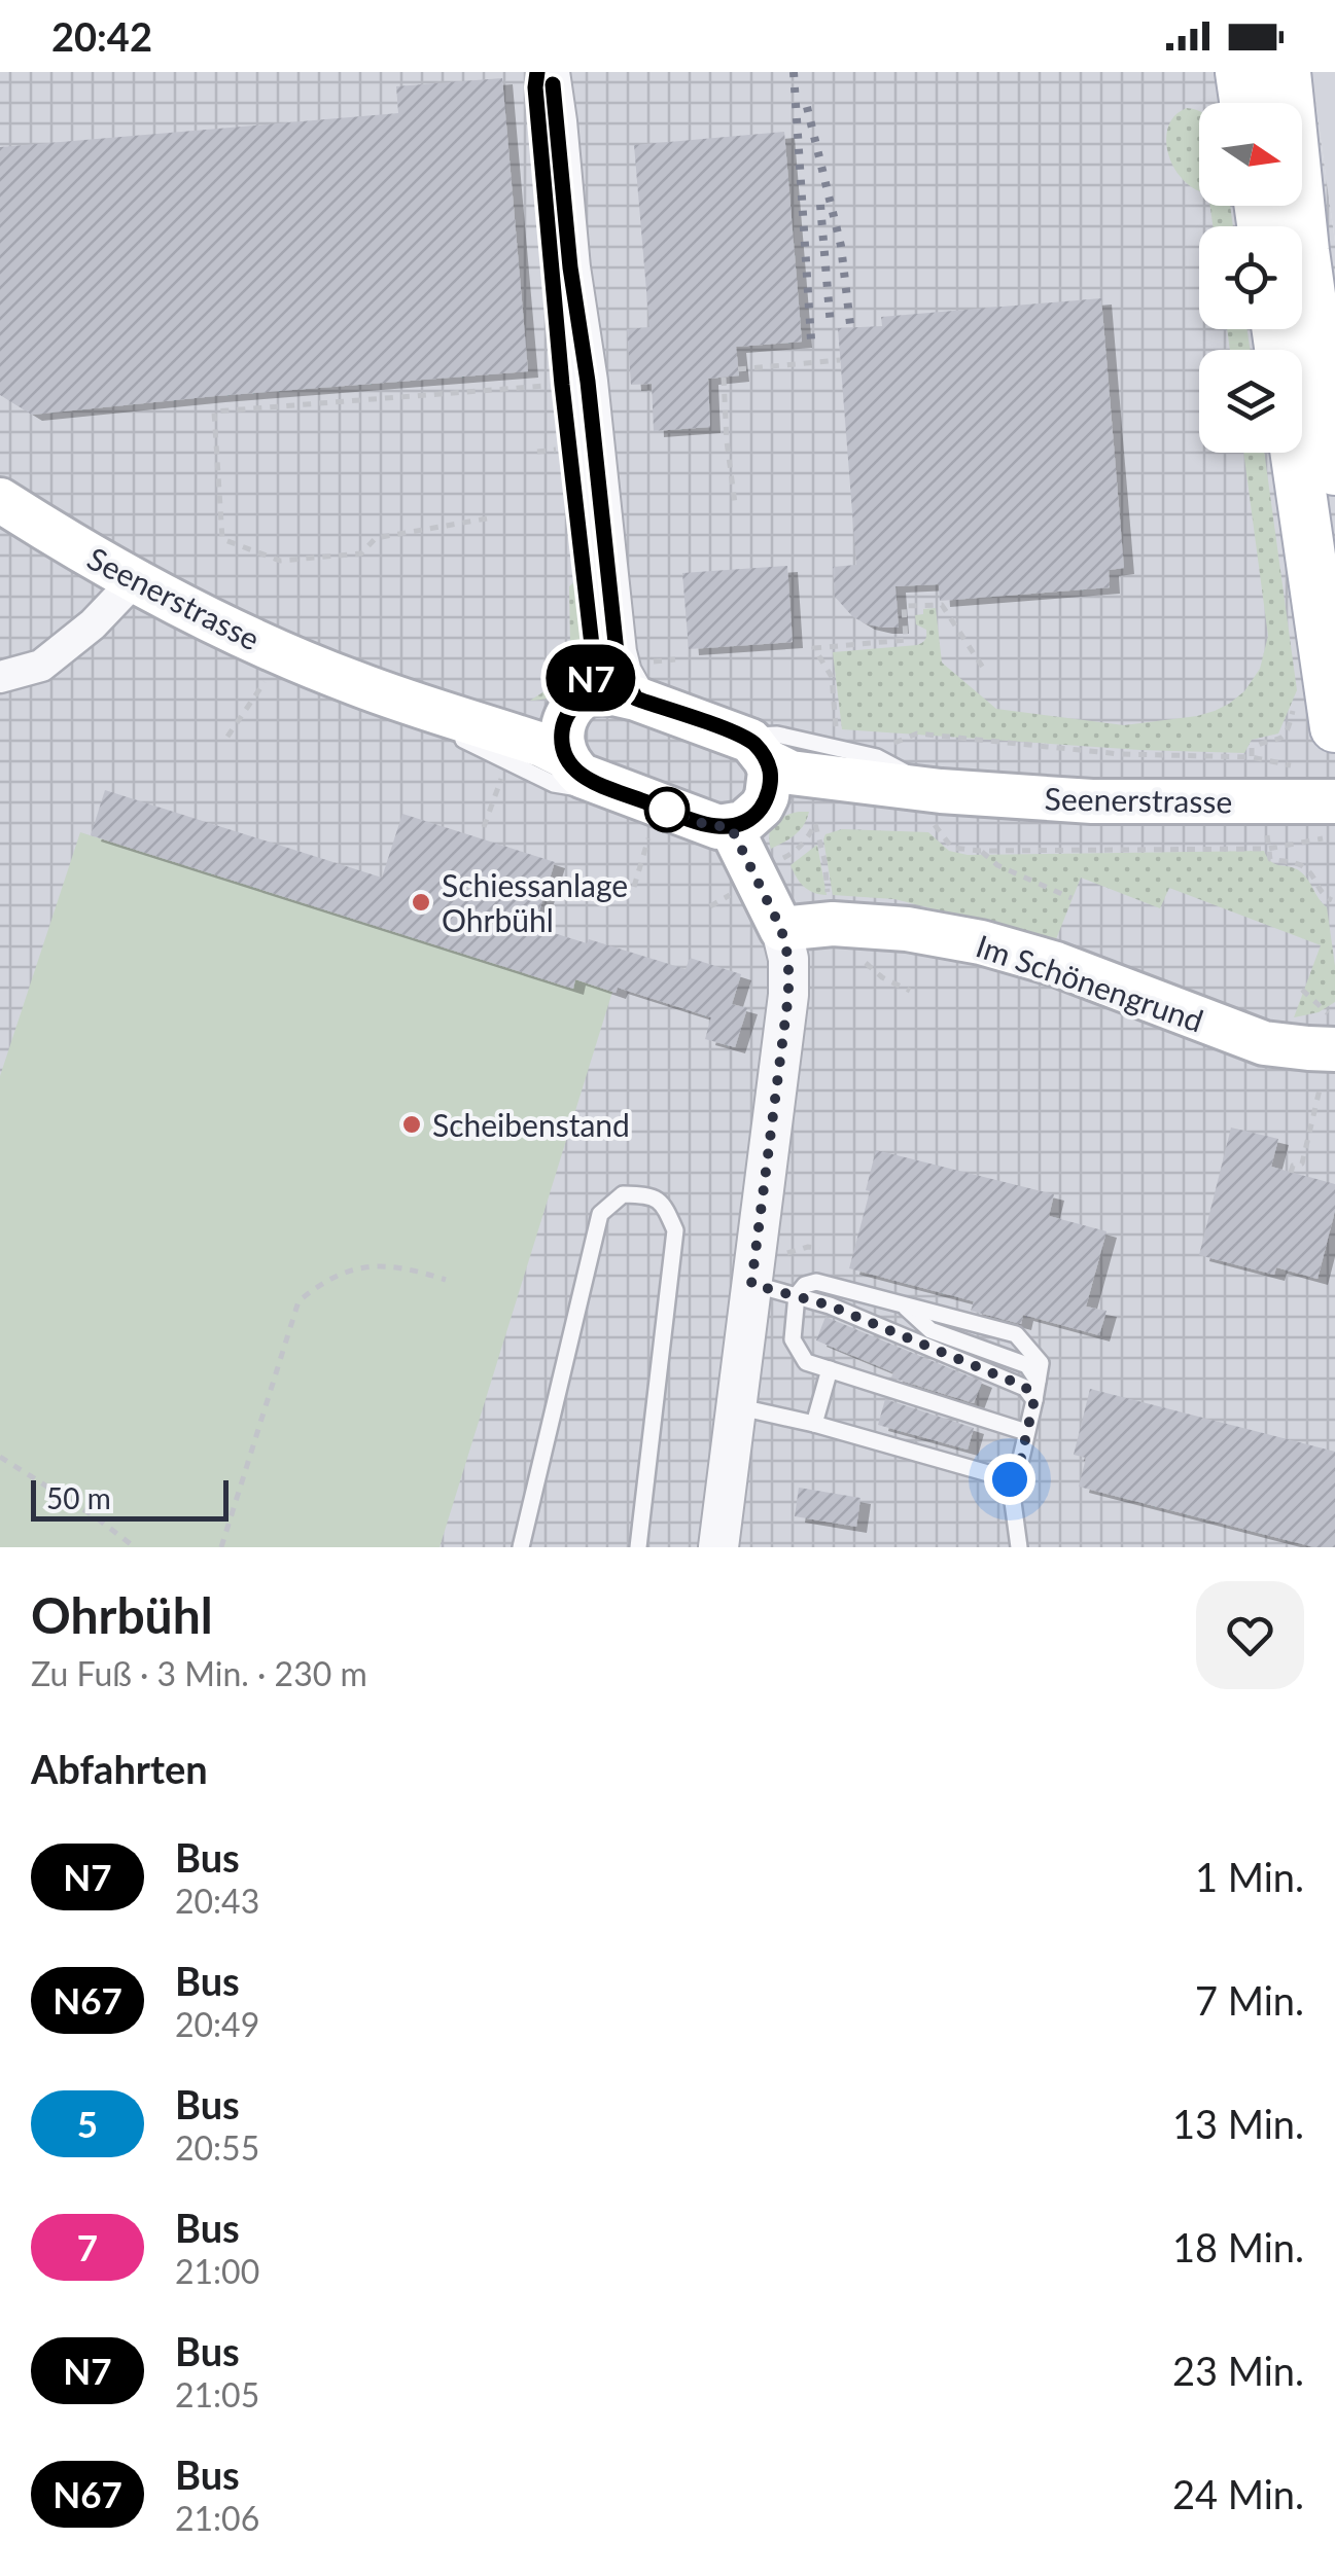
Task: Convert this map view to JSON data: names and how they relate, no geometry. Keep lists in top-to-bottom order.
{
  "streets": {
    "main road": ["Seenerstrasse", "Im Schönengrund"]
  },
  "places": ["Schiessanlage Ohrbühl", "Scheibenstand"],
  "lines": ["bus line N7"],
  "scale_bar": "50 m",
  "north": "right",
  "page": {
    "status": "20:42",
    "on_map": "N7",
    "scale": "50 m",
    "heading": [
      ["Ohrbühl", "Zu Fuß · 3 Min. · 230 m"],
      "Abfahrten"
    ],
    "list": [
      {
        "mark": "N7",
        "name": "Bus",
        "note": "20:43",
        "value": "1 Min."
      },
      {
        "mark": "N67",
        "name": "Bus",
        "note": "20:49",
        "value": "7 Min."
      },
      {
        "mark": "5",
        "name": "Bus",
        "note": "20:55",
        "value": "13 Min."
      },
      {
        "mark": "7",
        "name": "Bus",
        "note": "21:00",
        "value": "18 Min."
      },
      {
        "mark": "N7",
        "name": "Bus",
        "note": "21:05",
        "value": "23 Min."
      },
      {
        "mark": "N67",
        "name": "Bus",
        "note": "21:06",
        "value": "24 Min."
      }
    ]
  }
}
